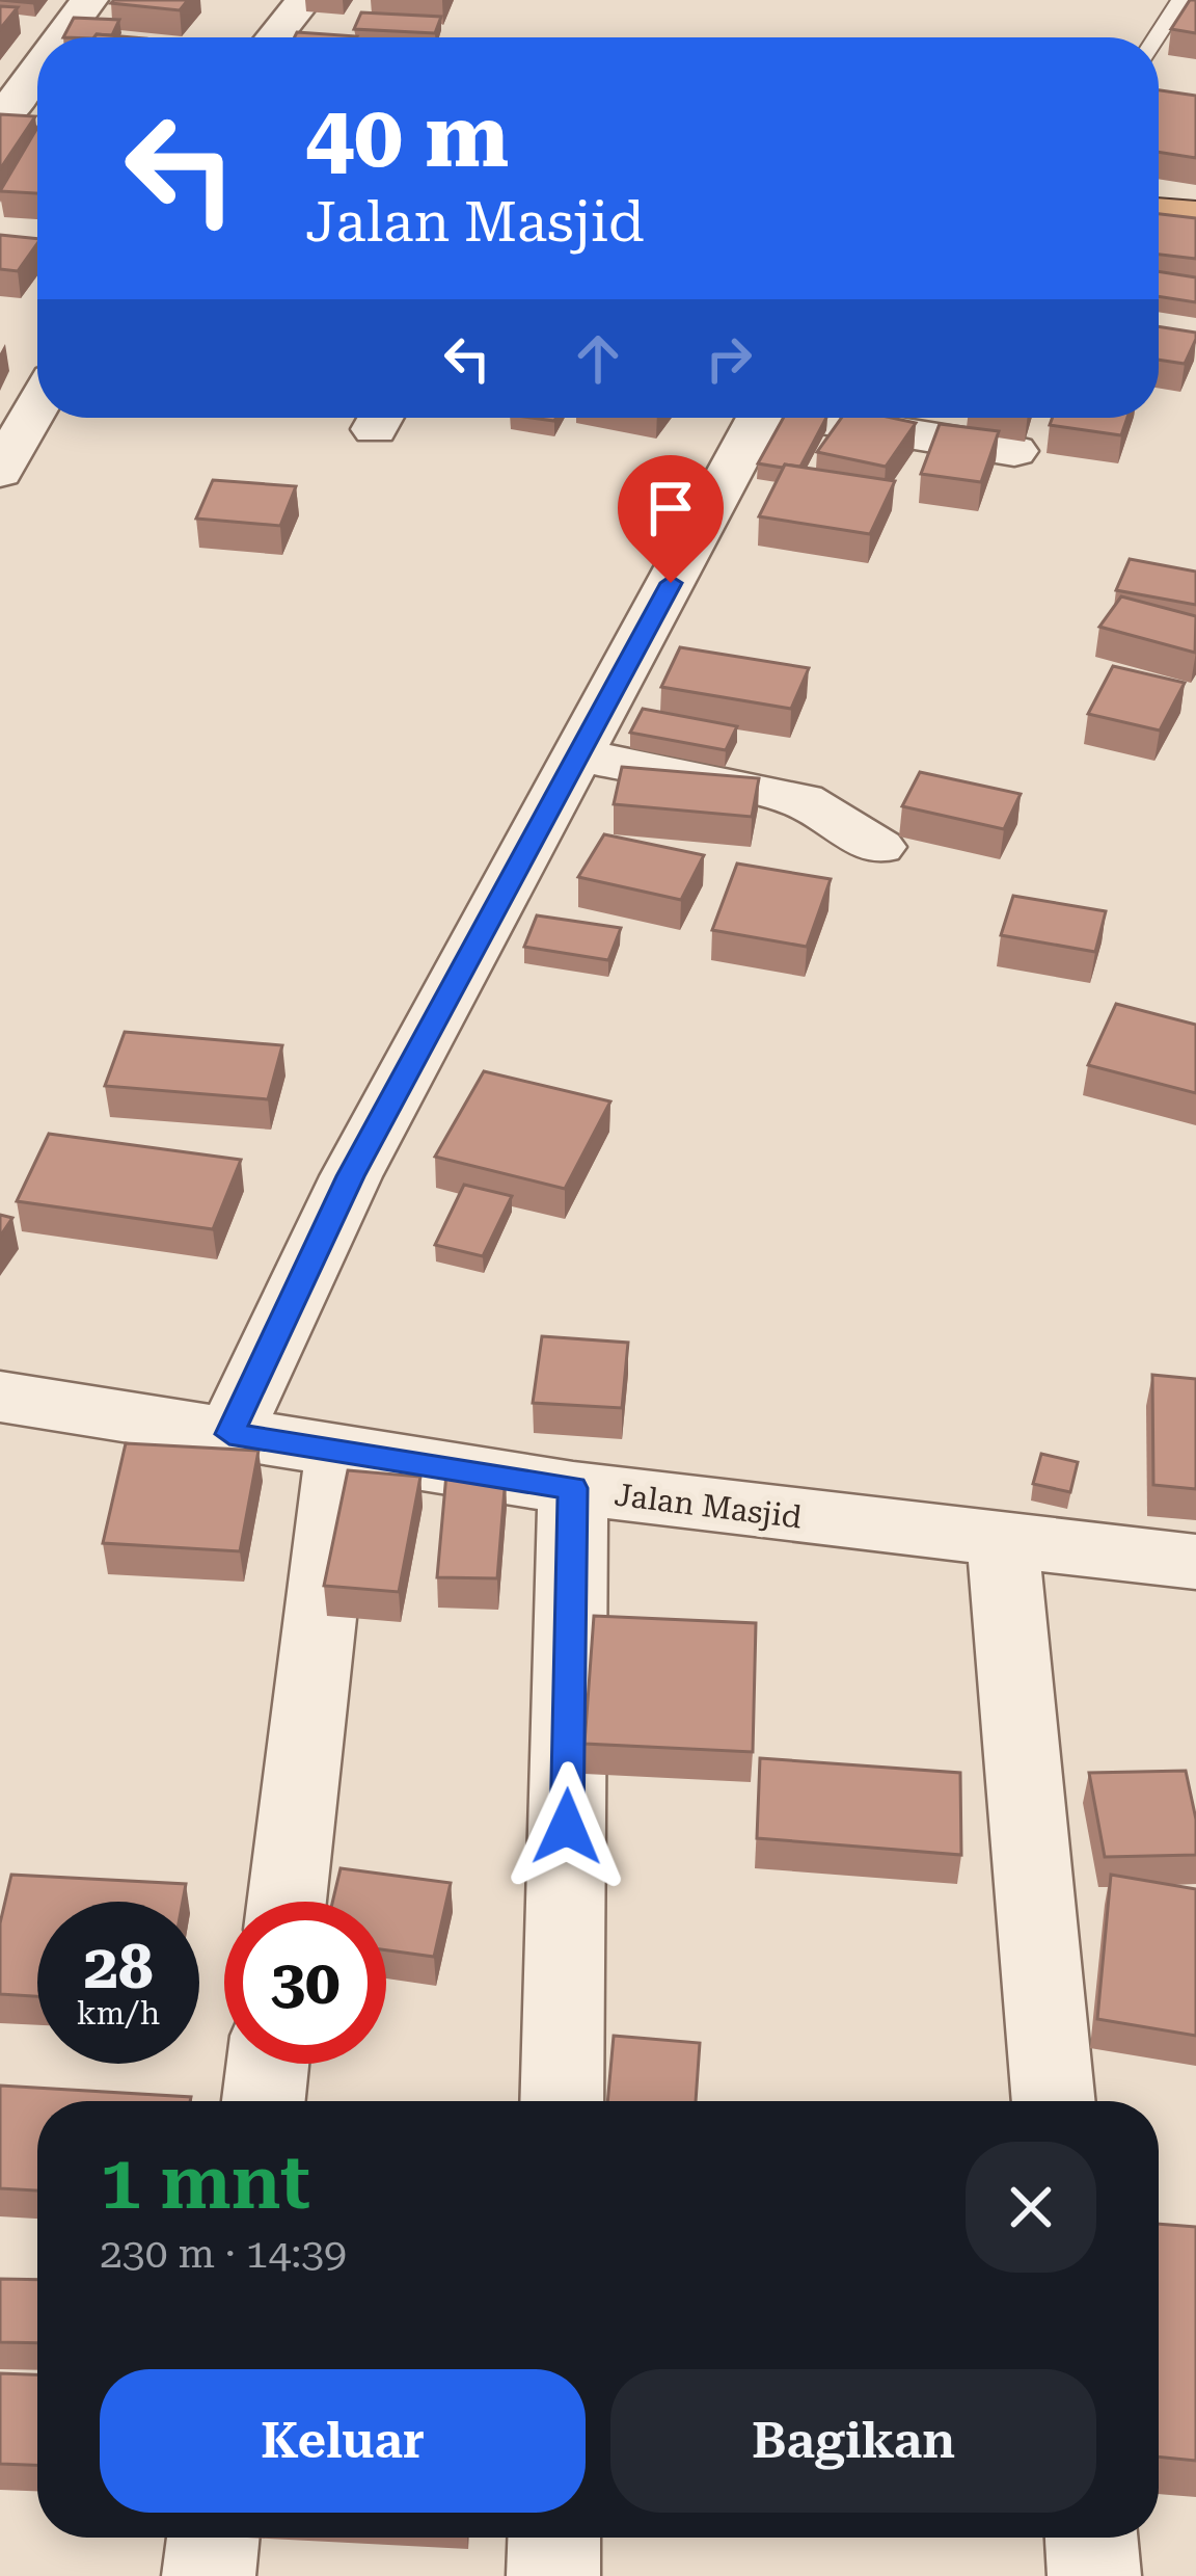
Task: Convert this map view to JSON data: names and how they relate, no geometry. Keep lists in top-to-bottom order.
{
  "streets": {
    "street": ["Jalan Masjid"]
  },
  "page": {
    "turn": ["40 m", "Jalan Masjid"],
    "speed": "28 km/h",
    "limit": "30",
    "heading": ["1 mnt", "230 m · 14:39"],
    "buttons": ["Keluar", "Bagikan"]
  }
}
